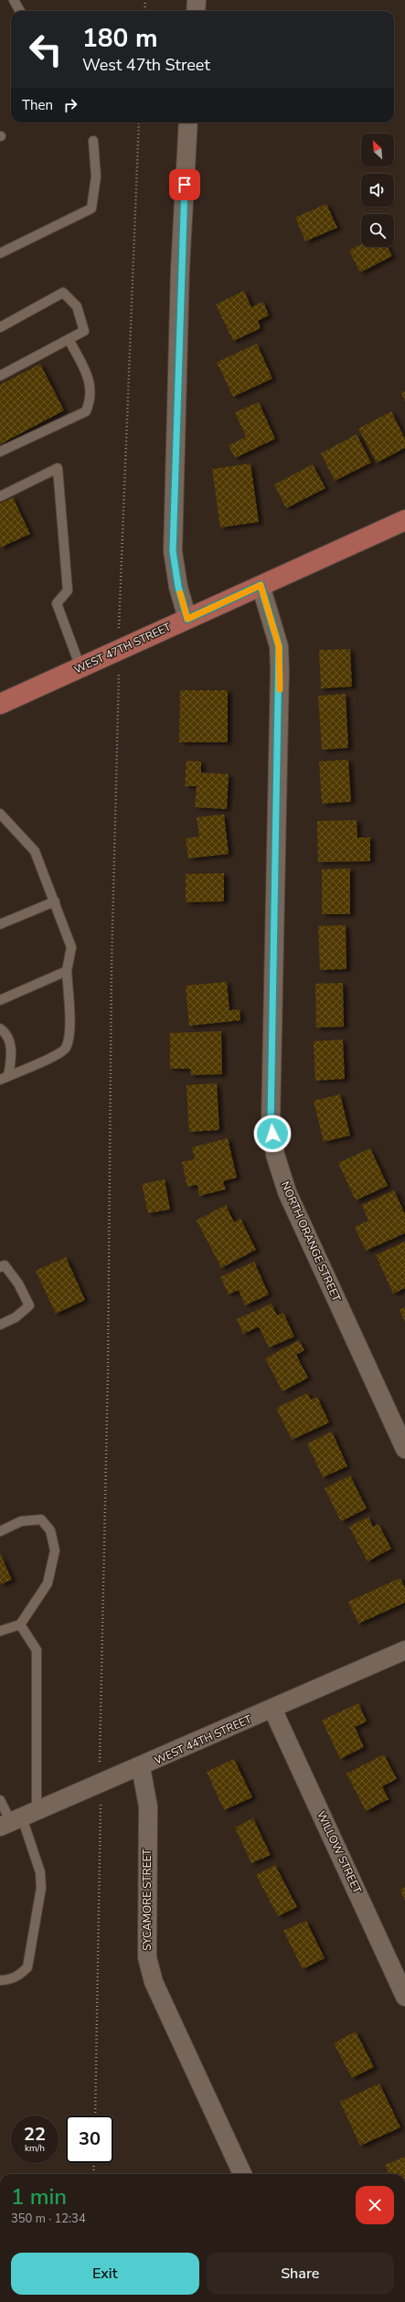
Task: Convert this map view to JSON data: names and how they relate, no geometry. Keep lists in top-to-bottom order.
{
  "streets": {
    "main road": ["WEST 47TH STREET"],
    "street": [
      "NORTH ORANGE STREET",
      "WEST 44TH STREET",
      "WILLOW STREET",
      "SYCAMORE STREET"
    ]
  },
  "crossings": [
    ["WEST 47TH STREET", "NORTH ORANGE STREET"],
    ["WEST 44TH STREET", "WILLOW STREET"],
    ["WEST 44TH STREET", "SYCAMORE STREET"]
  ],
  "north": "top left",
  "page": {
    "turn": ["180 m", "West 47th Street"],
    "then": "Then",
    "speed": "22 km/h",
    "limit": "30",
    "heading": ["1 min", "350 m · 12:34"],
    "buttons": ["Exit", "Share"]
  }
}
